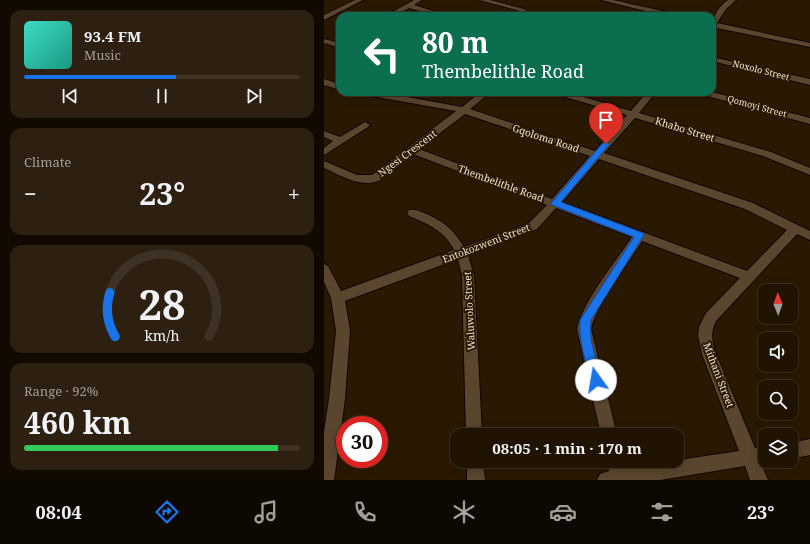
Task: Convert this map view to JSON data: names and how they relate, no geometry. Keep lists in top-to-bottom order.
{
  "streets": {
    "street": [
      "Noxolo Street",
      "Qomoyi Street",
      "Khabo Street",
      "Gqoloma Road",
      "Ngesi Crescent",
      "Thembelithle Road",
      "Entokozweni Street",
      "Waluwolo Street",
      "Mithani Street"
    ]
  },
  "crossings": [
    ["Khabo Street", "Entokozweni Street"],
    ["Gqoloma Road", "Ngesi Crescent"],
    ["Gqoloma Road", "Entokozweni Street"],
    ["Gqoloma Road", "Mithani Street"],
    ["Ngesi Crescent", "Thembelithle Road"],
    ["Thembelithle Road", "Entokozweni Street"],
    ["Thembelithle Road", "Mithani Street"],
    ["Entokozweni Street", "Waluwolo Street"]
  ],
  "north": "top",
  "page": {
    "turn": ["80 m", "Thembelithle Road"],
    "song": ["93.4 FM", "Music"],
    "tile": [
      "Climate",
      ["Range · 92%", "460 km"]
    ],
    "heat": ["−", "23°", "+"],
    "limit": "30",
    "trip": "08:05 · 1 min · 170 m",
    "tabs": ["08:04", "23°"],
    "gauge": ["28", "km/h"]
  }
}
